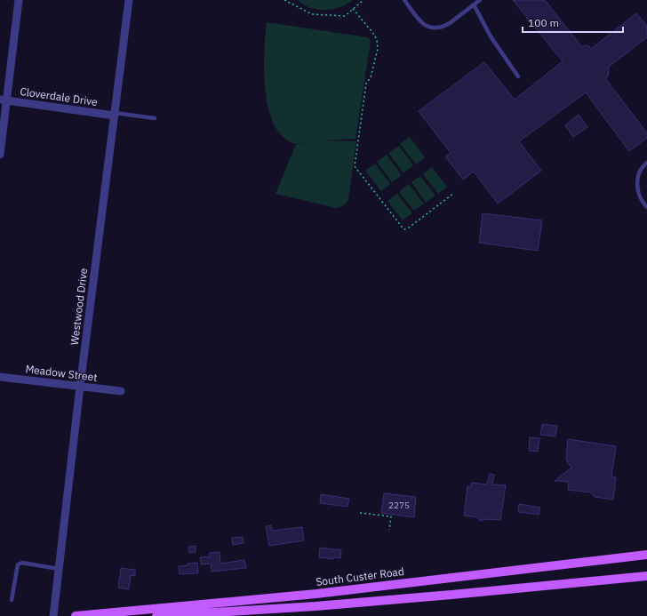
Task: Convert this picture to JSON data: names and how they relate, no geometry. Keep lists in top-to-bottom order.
{
  "streets": {
    "main road": ["South Custer Road"],
    "street": ["Cloverdale Drive", "Westwood Drive", "Meadow Street"]
  },
  "crossings": [
    ["Cloverdale Drive", "Westwood Drive"],
    ["Westwood Drive", "Meadow Street"]
  ],
  "house_numbers": ["2275"],
  "scale_bar": "100 m"
}
